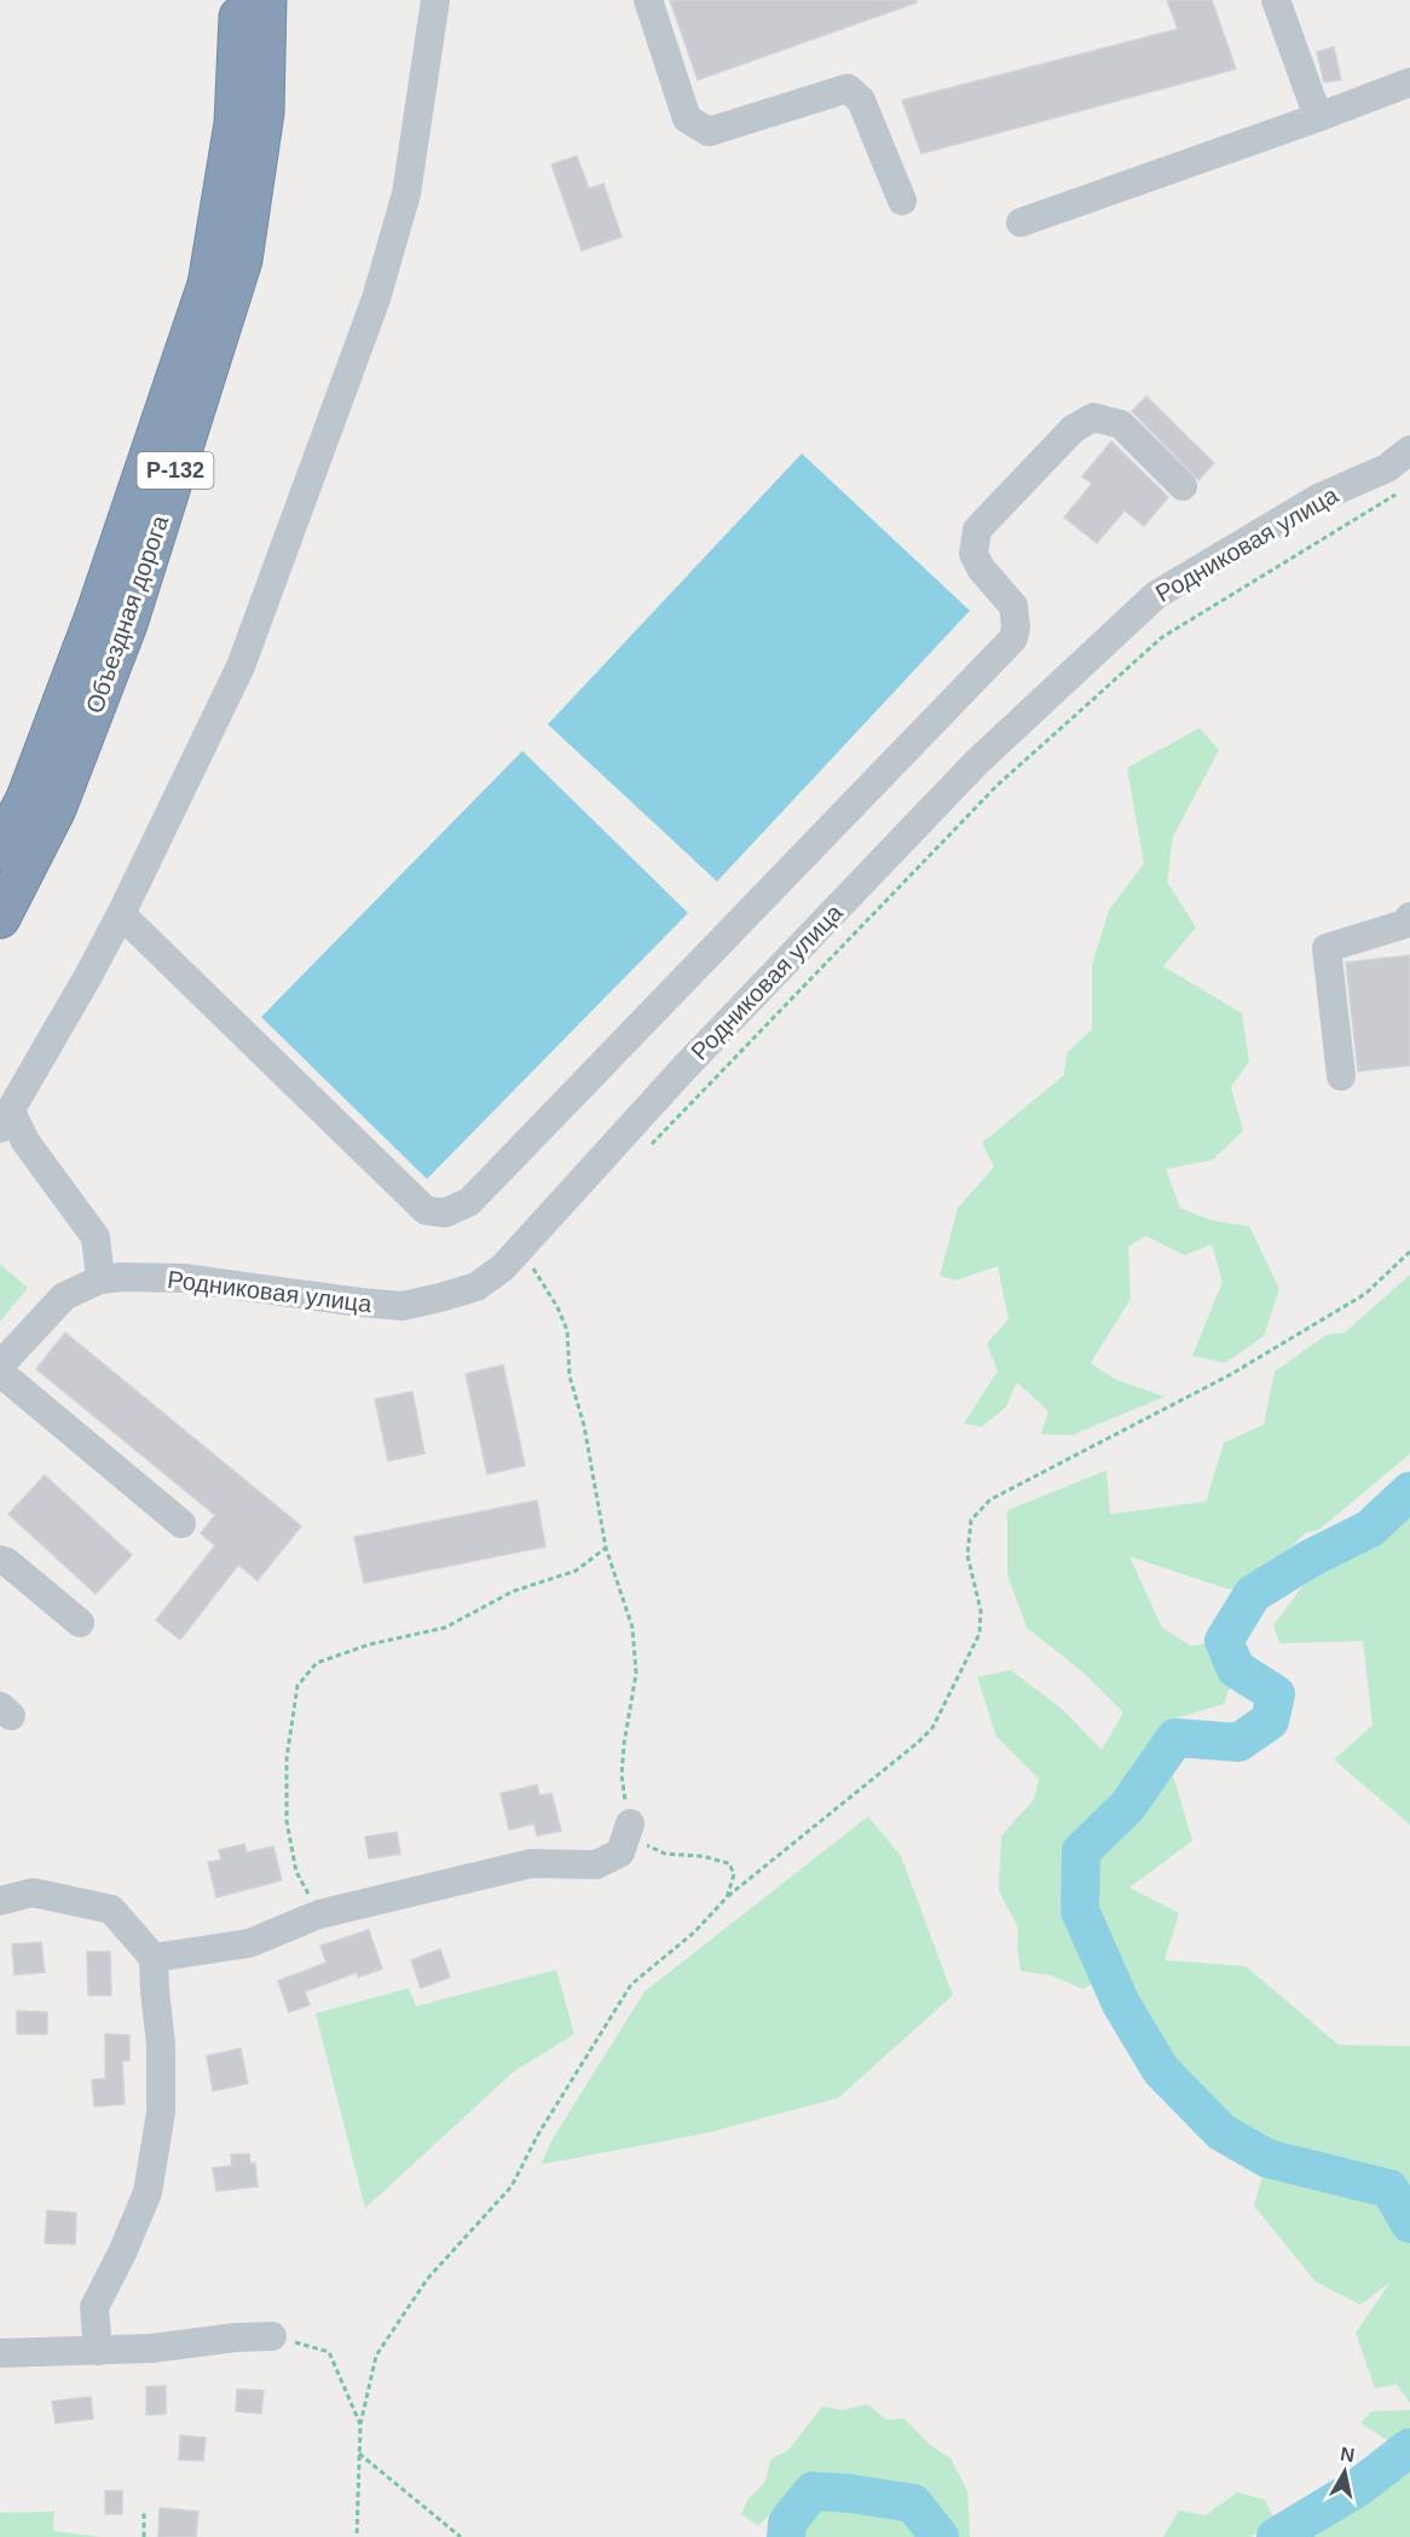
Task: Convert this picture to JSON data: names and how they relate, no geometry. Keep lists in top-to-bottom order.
{
  "streets": {
    "highway": ["Р-132", "Объездная дорога"],
    "street": ["Родниковая улица"]
  },
  "north": "top"
}
